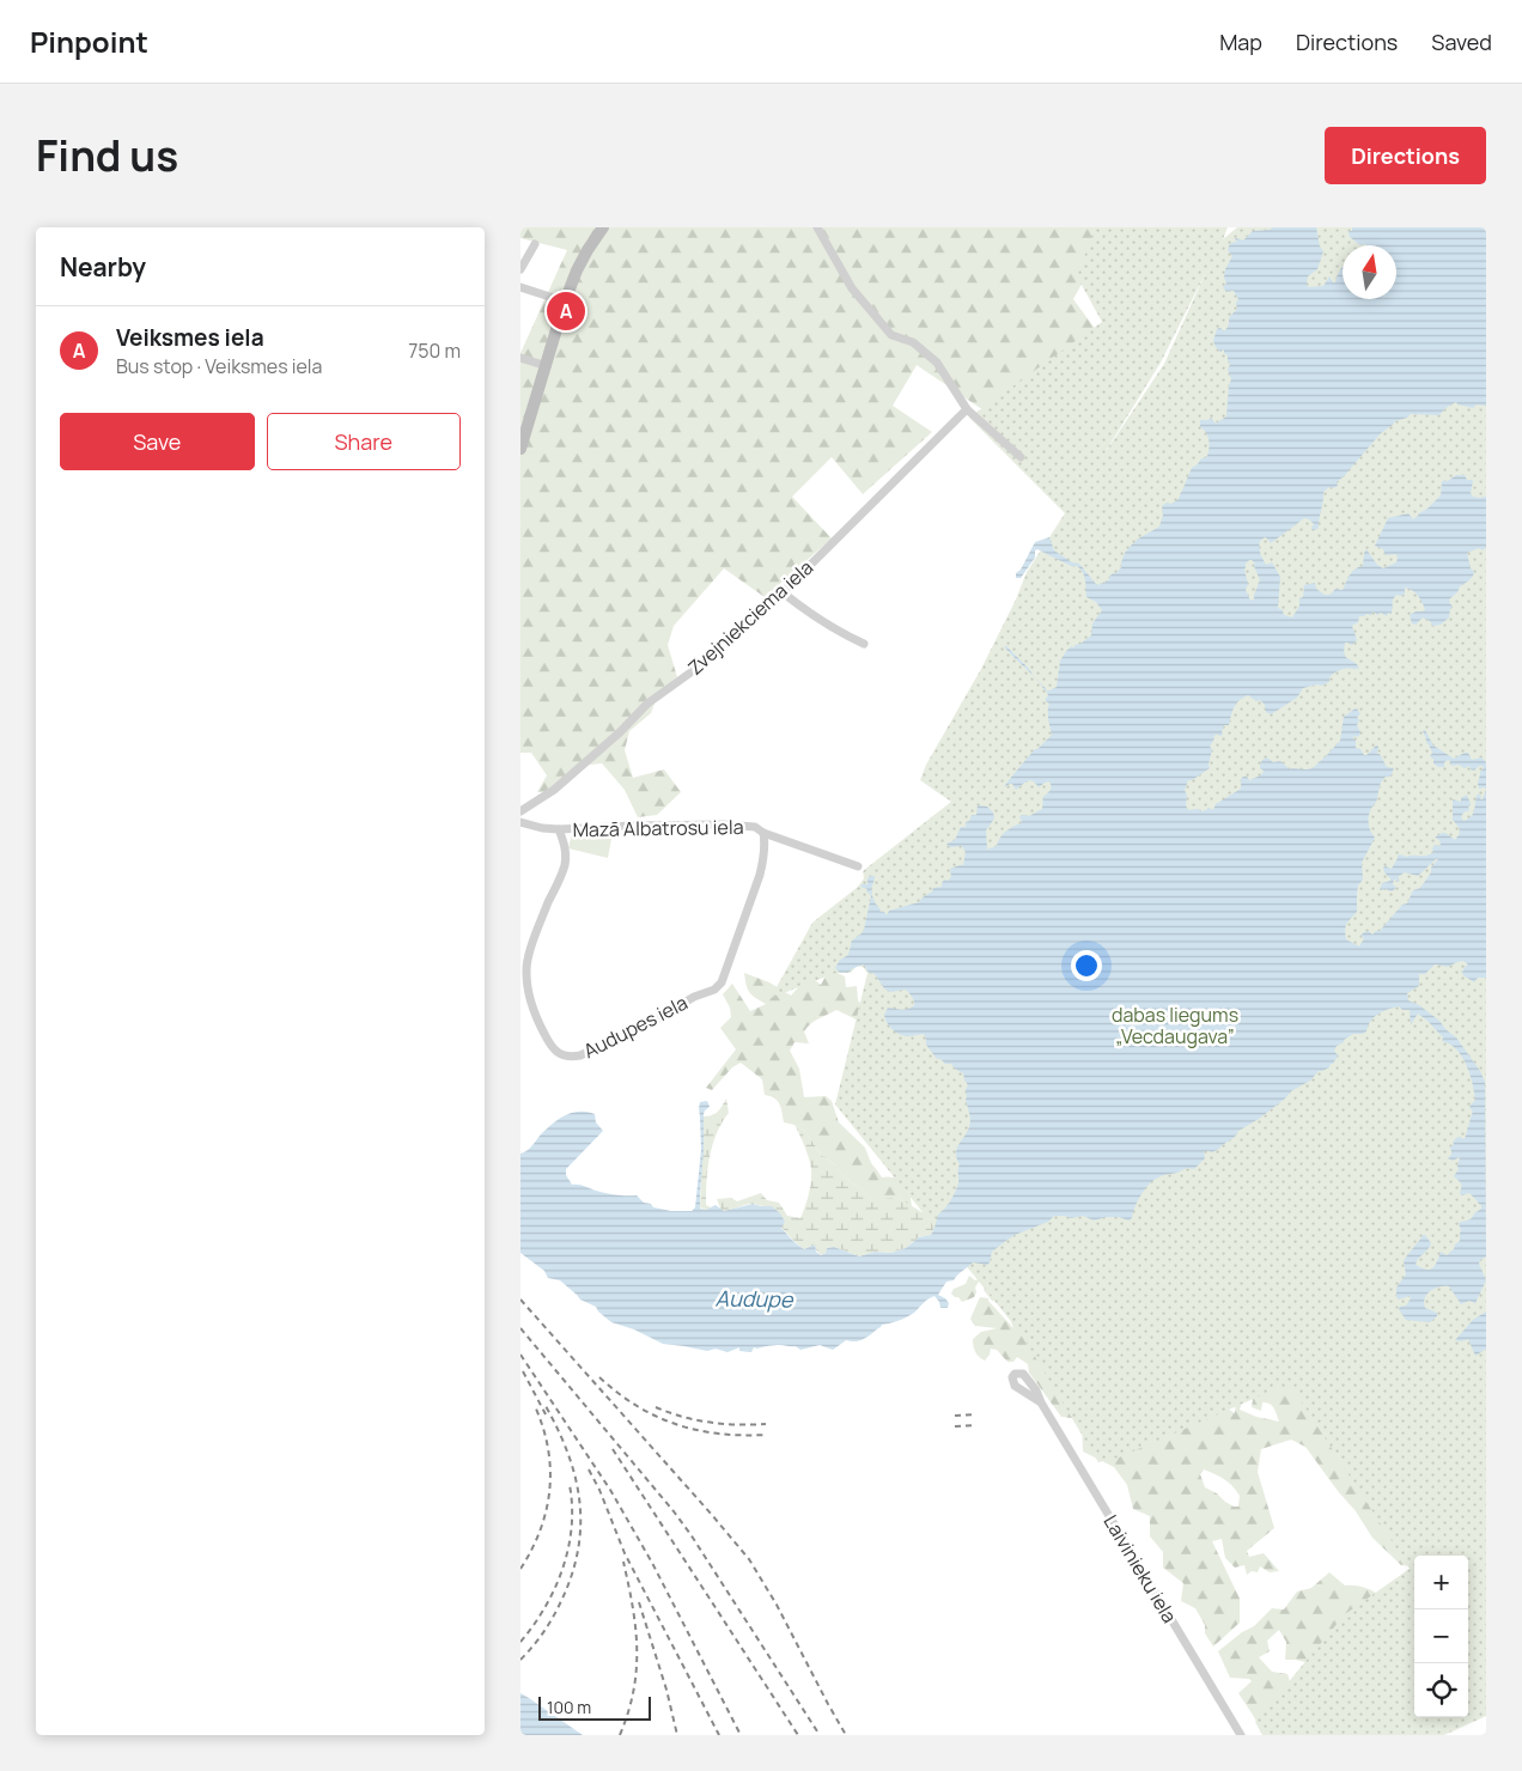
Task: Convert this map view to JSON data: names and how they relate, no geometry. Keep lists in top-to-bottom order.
{
  "streets": {
    "street": [
      "Zvejniekciema iela",
      "Mazā Albatrosu iela",
      "Audupes iela",
      "Laivinieku iela"
    ]
  },
  "crossings": [
    ["Mazā Albatrosu iela", "Audupes iela"]
  ],
  "water": ["Audupe"],
  "parks": ["dabas liegums „Vecdaugava”"],
  "scale_bar": "100 m",
  "north": "top",
  "page": {
    "header": "Pinpoint",
    "nav": ["Map", "Directions", "Saved"],
    "title": "Find us",
    "buttons": [
      "Directions",
      ["Save", "Share"]
    ],
    "heading": "Nearby",
    "pins": "A",
    "list": [
      {
        "mark": "A",
        "name": "Veiksmes iela",
        "note": "Bus stop · Veiksmes iela",
        "value": "750 m"
      }
    ],
    "map_buttons": ["+", "−"],
    "scale": "100 m"
  }
}
